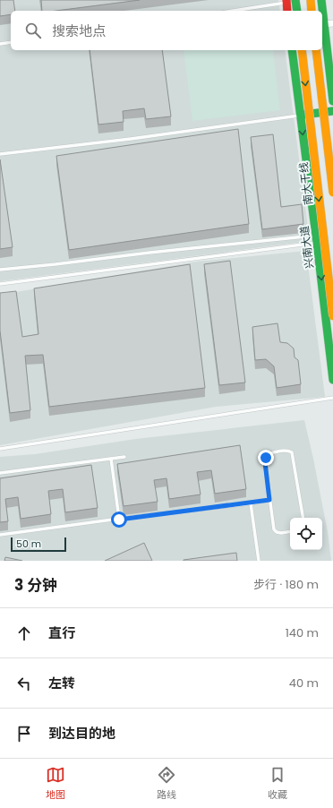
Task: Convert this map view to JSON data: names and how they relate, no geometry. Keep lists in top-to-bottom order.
{
  "streets": {
    "main road": ["南大干线", "兴南大道"]
  },
  "scale_bar": "50 m",
  "page": {
    "search": "搜索地点",
    "scale": "50 m",
    "heading": ["3 分钟", "步行 · 180 m"],
    "list": [
      ["直行", "140 m"],
      ["左转", "40 m"],
      "到达目的地"
    ],
    "nav": ["地图", "路线", "收藏"]
  }
}
